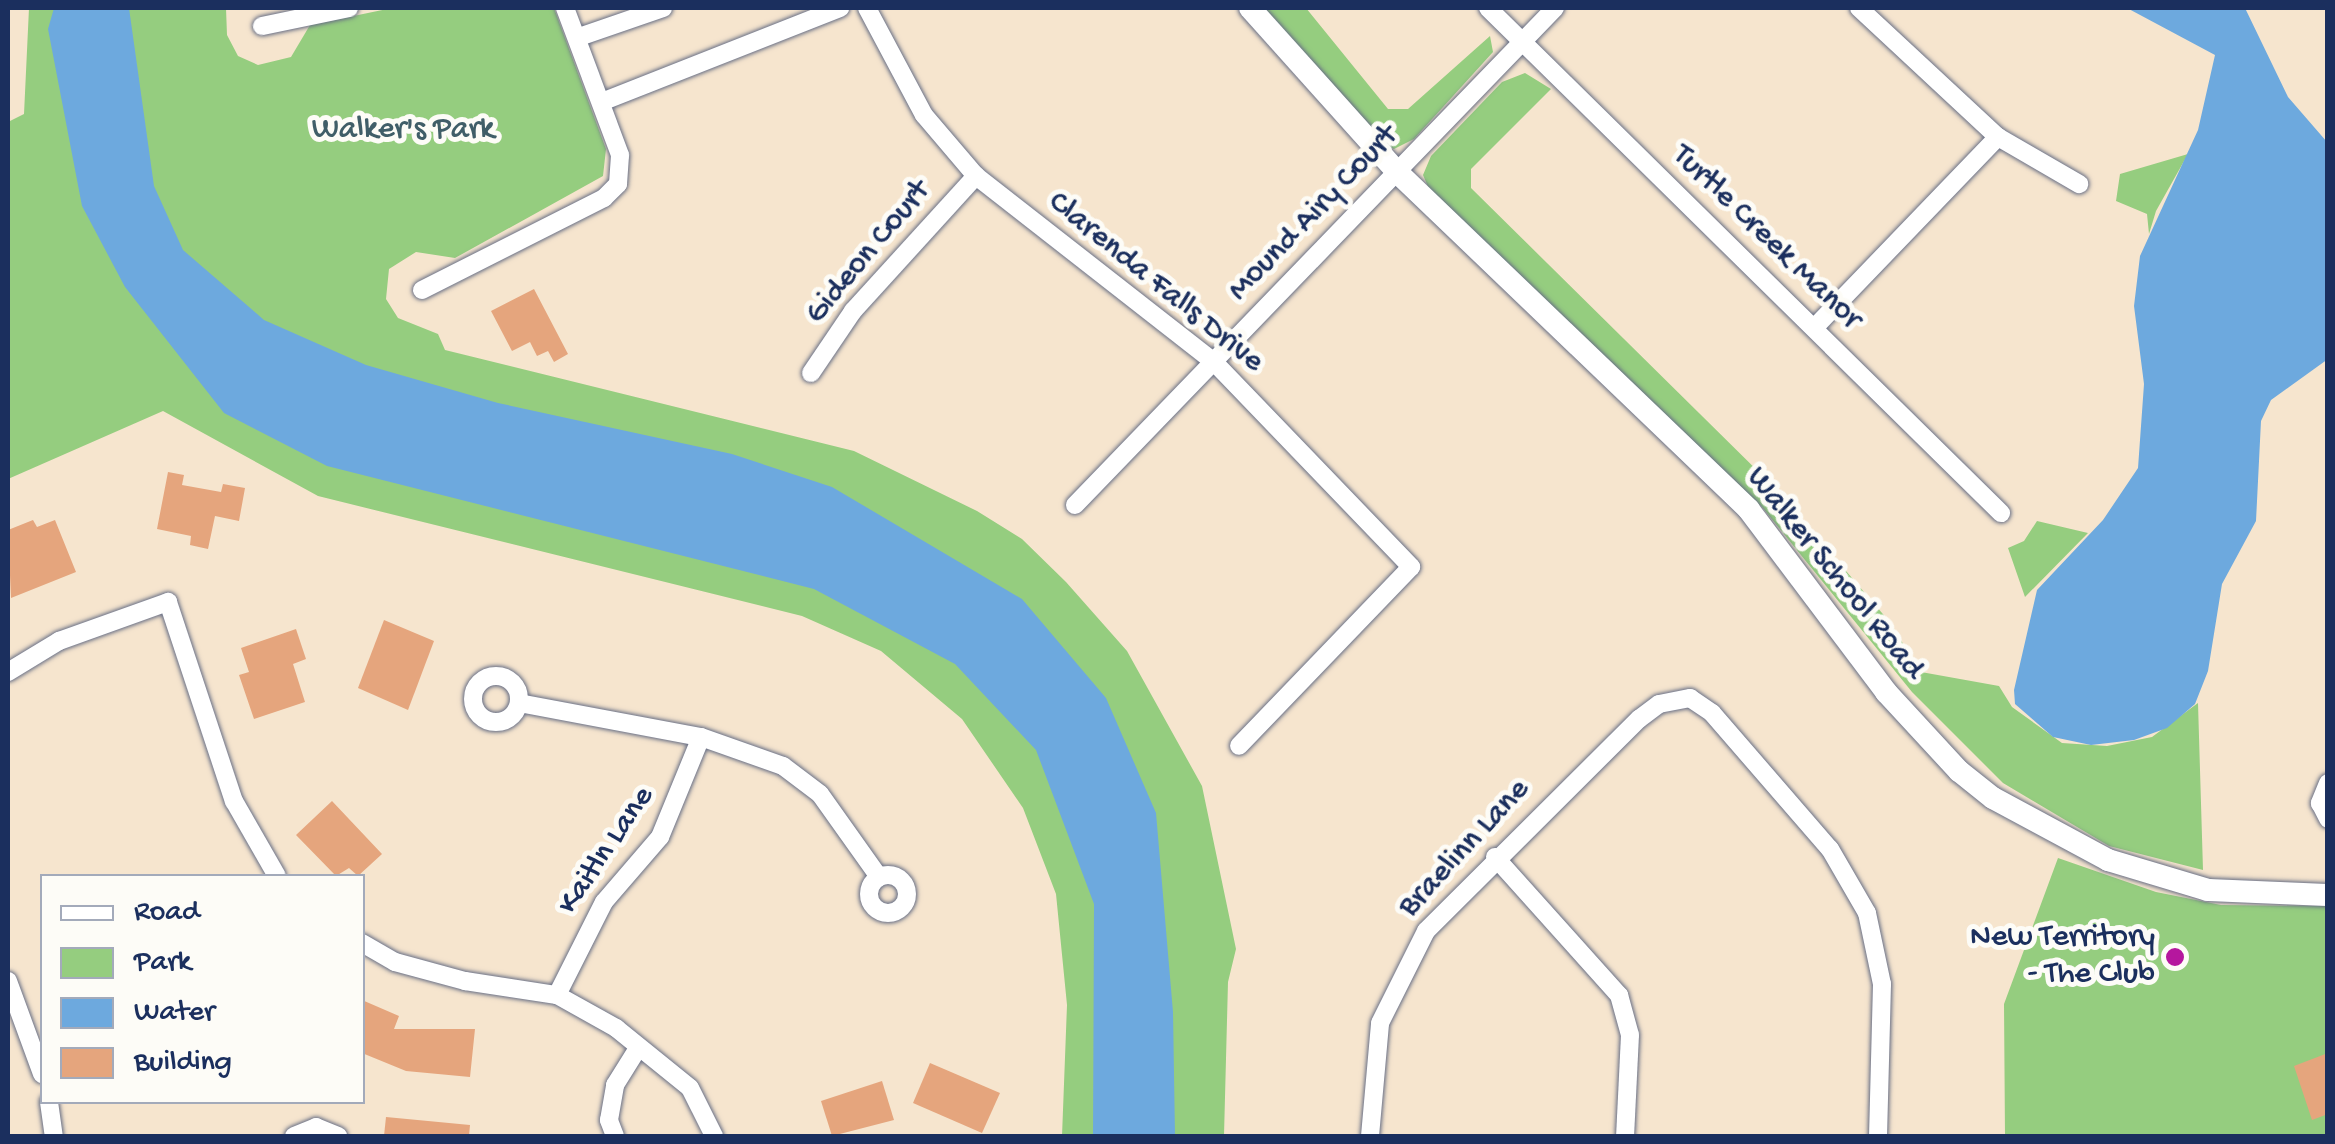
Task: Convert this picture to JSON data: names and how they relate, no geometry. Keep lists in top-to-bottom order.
{
  "streets": {
    "street": [
      "Mound Airy Court",
      "Turtle Creek Manor",
      "Gideon Court",
      "Clarenda Falls Drive",
      "Walker School Road",
      "Braelinn Lane",
      "Kaitln Lane"
    ]
  },
  "crossings": [
    ["Mound Airy Court", "Turtle Creek Manor"],
    ["Mound Airy Court", "Clarenda Falls Drive"],
    ["Mound Airy Court", "Walker School Road"],
    ["Gideon Court", "Clarenda Falls Drive"]
  ],
  "parks": ["Walker's Park"],
  "places": ["New Territory - The Club"],
  "legend": [
    "Road",
    "Park",
    "Water",
    "Building"
  ]
}
